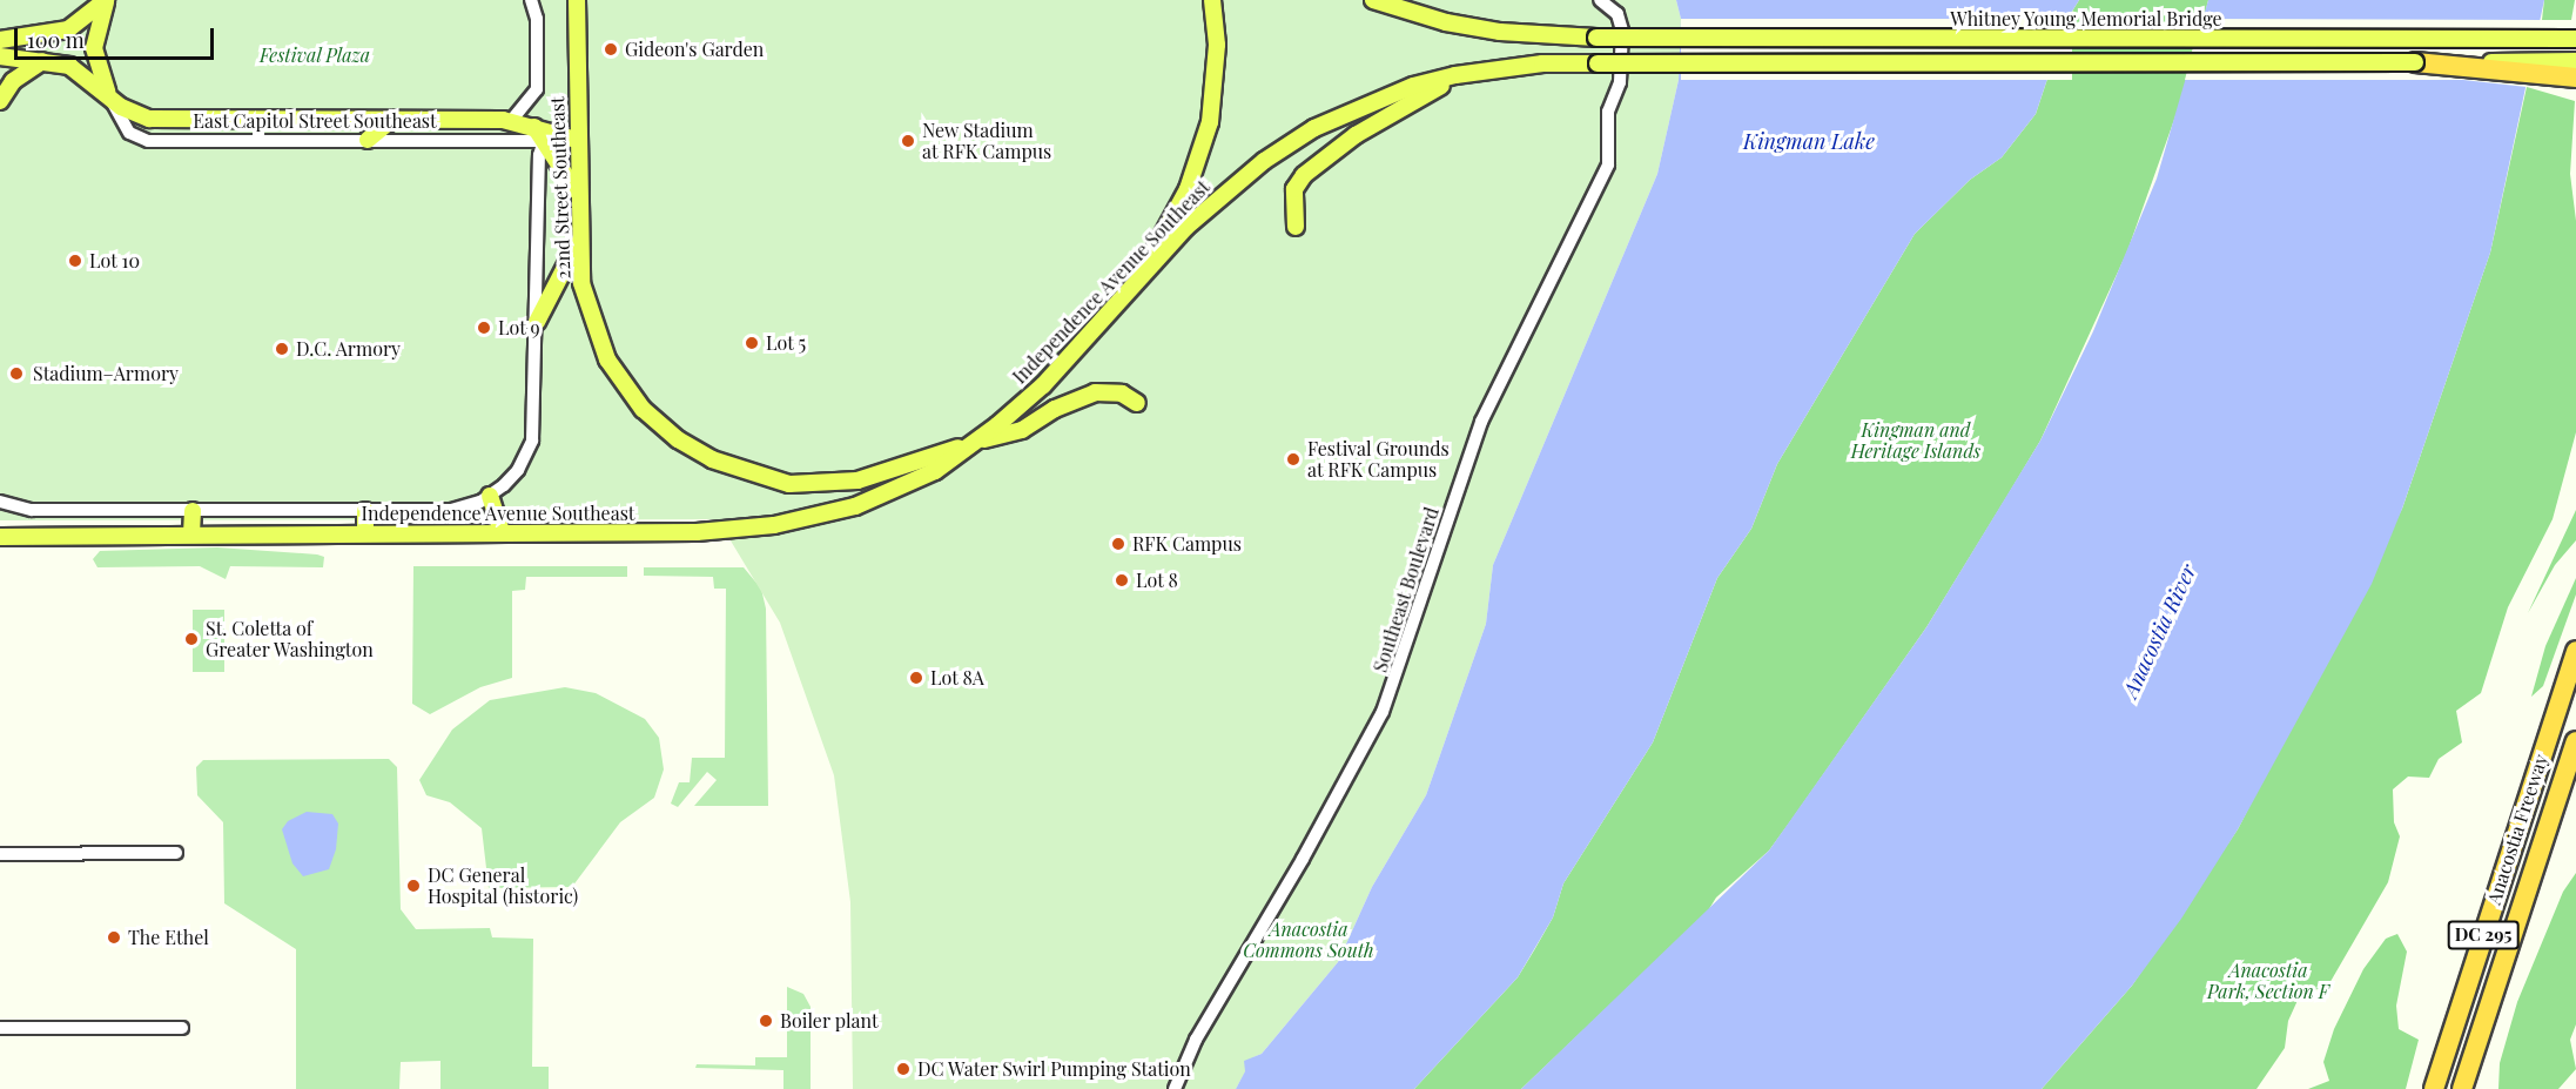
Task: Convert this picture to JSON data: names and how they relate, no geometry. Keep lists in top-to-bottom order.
{
  "streets": {
    "highway": ["Anacostia Freeway", "DC 295"],
    "main road": [
      "Whitney Young Memorial Bridge",
      "East Capitol Street Southeast",
      "22nd Street Southeast",
      "Independence Avenue Southeast"
    ],
    "street": ["Southeast Boulevard"]
  },
  "crossings": [
    ["East Capitol Street Southeast", "22nd Street Southeast"],
    ["22nd Street Southeast", "Independence Avenue Southeast"]
  ],
  "water": ["Kingman Lake", "Anacostia River"],
  "parks": [
    "Festival Plaza",
    "Kingman and Heritage Islands",
    "Anacostia Commons South",
    "Anacostia Park, Section F"
  ],
  "places": [
    "Gideon's Garden",
    "New Stadium at RFK Campus",
    "Lot 10",
    "Lot 9",
    "Lot 5",
    "D.C. Armory",
    "Stadium–Armory",
    "Festival Grounds at RFK Campus",
    "RFK Campus",
    "Lot 8",
    "St. Coletta of Greater Washington",
    "Lot 8A",
    "DC General Hospital (historic)",
    "The Ethel",
    "Boiler plant",
    "DC Water Swirl Pumping Station"
  ],
  "scale_bar": "100 m"
}
